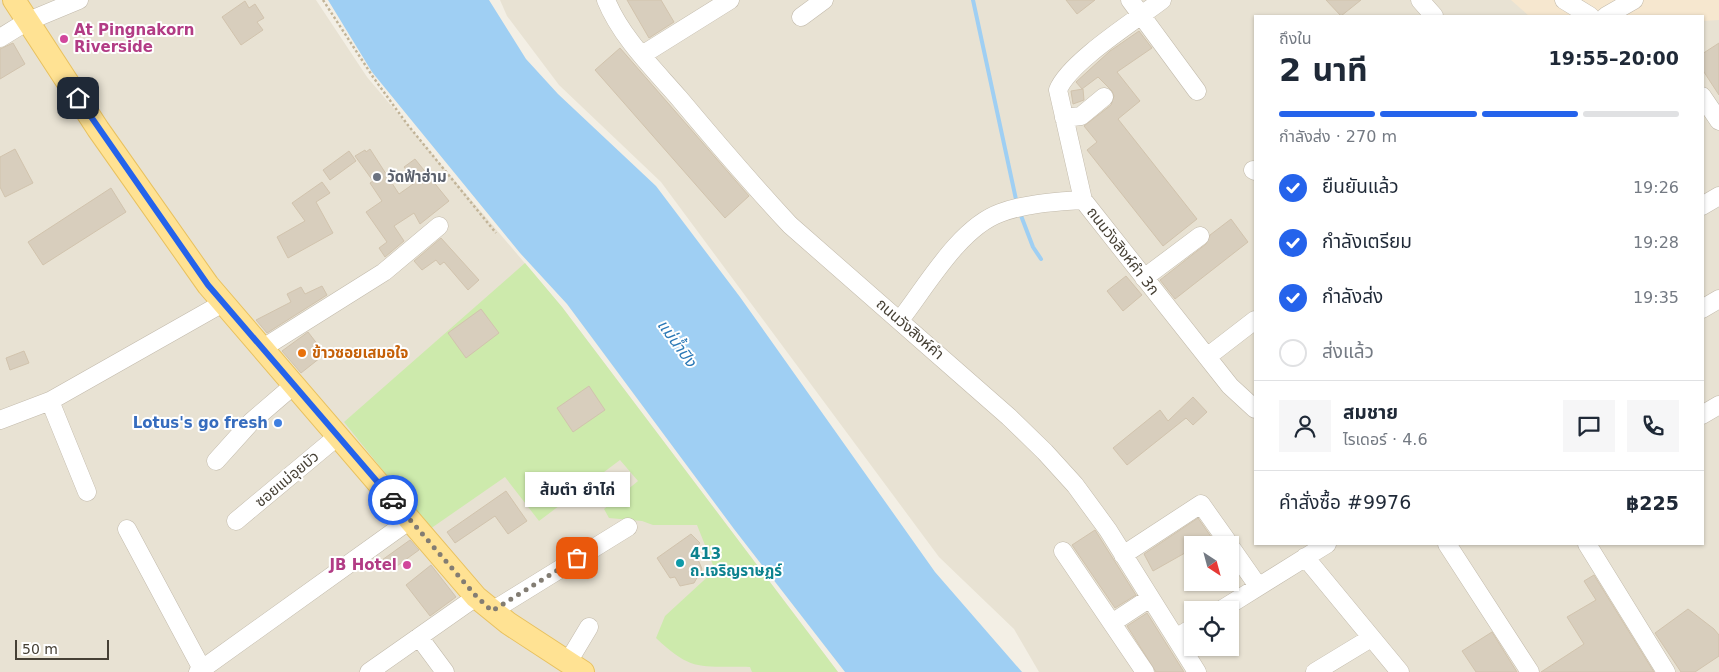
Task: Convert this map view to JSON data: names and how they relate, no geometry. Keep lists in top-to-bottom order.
{
  "streets": {
    "street": ["ถนนวังสิงห์คำ 3ก", "ถนนวังสิงห์คำ", "ซอยแม่อุยบัว"]
  },
  "crossings": [
    ["ถนนวังสิงห์คำ 3ก", "ถนนวังสิงห์คำ"]
  ],
  "water": ["แม่น้ำปิง"],
  "places": [
    "At Pingnakorn Riverside",
    "วัดฟ้าฮ่าม",
    "ข้าวซอยเสมอใจ",
    "Lotus's go fresh",
    "ส้มตำ ยำไก่",
    "413 ถ.เจริญราษฏร์",
    "JB Hotel"
  ],
  "scale_bar": "50 m",
  "north": "bottom right",
  "page": {
    "heading": ["2 นาที", "ถึงใน", "19:55–20:00"],
    "panel": [
      "สมชาย",
      "ไรเดอร์ · 4.6",
      "คำสั่งซื้อ #9976",
      "฿225"
    ],
    "bar": "กำลังส่ง · 270 m",
    "list": [
      ["ยืนยันแล้ว", "19:26"],
      ["กำลังเตรียม", "19:28"],
      ["กำลังส่ง", "19:35"],
      "ส่งแล้ว"
    ],
    "bubble": "ส้มตำ ยำไก่",
    "scale": "50 m"
  }
}
